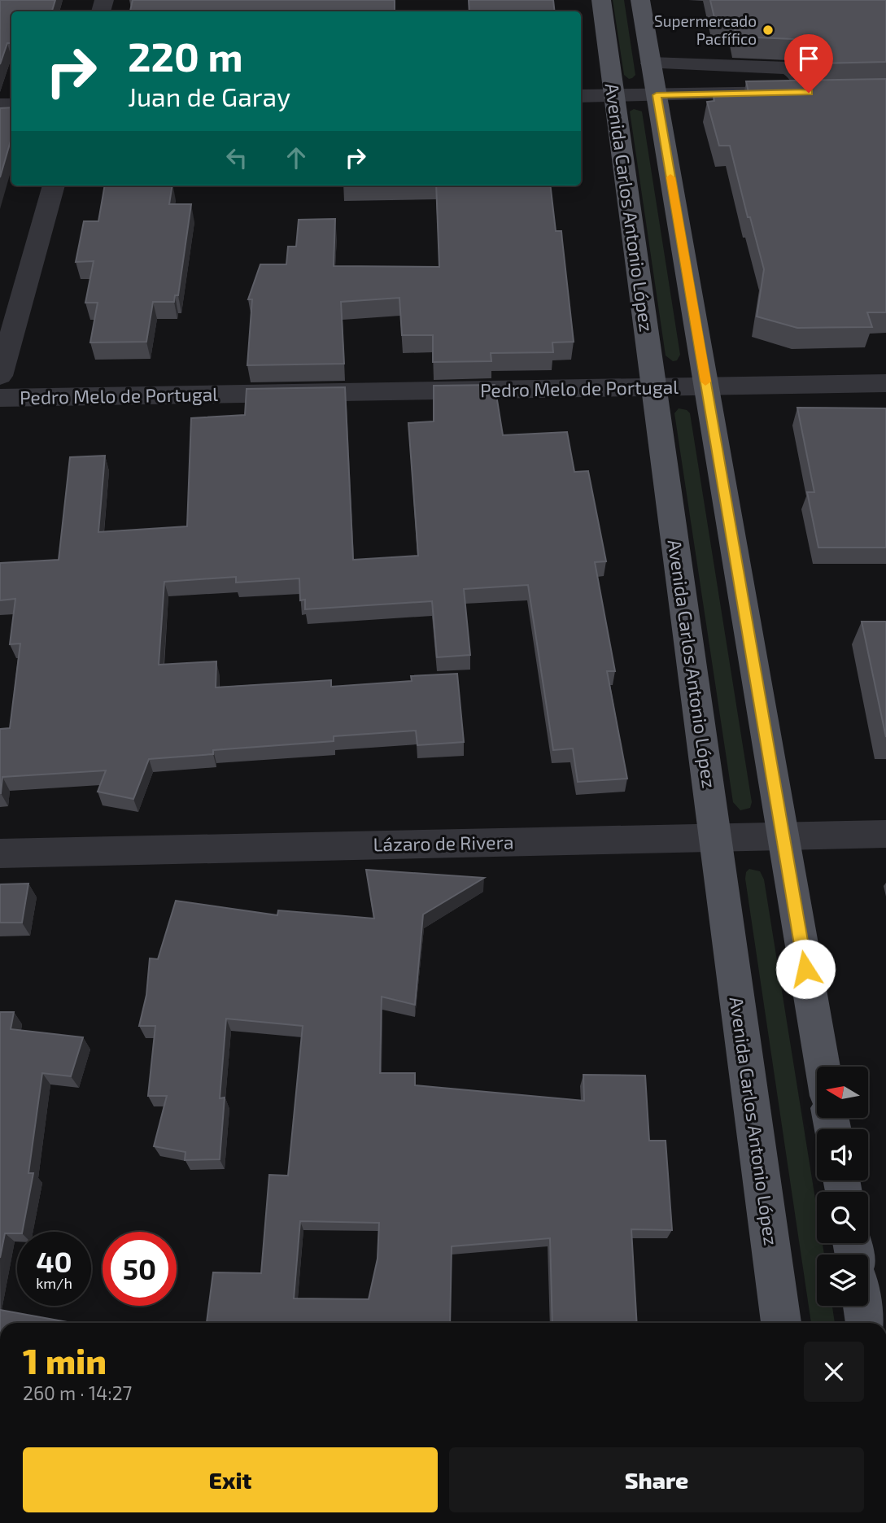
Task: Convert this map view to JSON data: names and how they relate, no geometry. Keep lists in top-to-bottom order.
{
  "streets": {
    "main road": ["Avenida Carlos Antonio López"],
    "street": ["Pedro Melo de Portugal", "Lázaro de Rivera"]
  },
  "crossings": [
    ["Avenida Carlos Antonio López", "Pedro Melo de Portugal"],
    ["Avenida Carlos Antonio López", "Lázaro de Rivera"]
  ],
  "places": ["Supermercado Pacfífico"],
  "north": "left",
  "page": {
    "turn": ["220 m", "Juan de Garay"],
    "speed": "40 km/h",
    "limit": "50",
    "heading": ["1 min", "260 m · 14:27"],
    "buttons": ["Exit", "Share"]
  }
}
